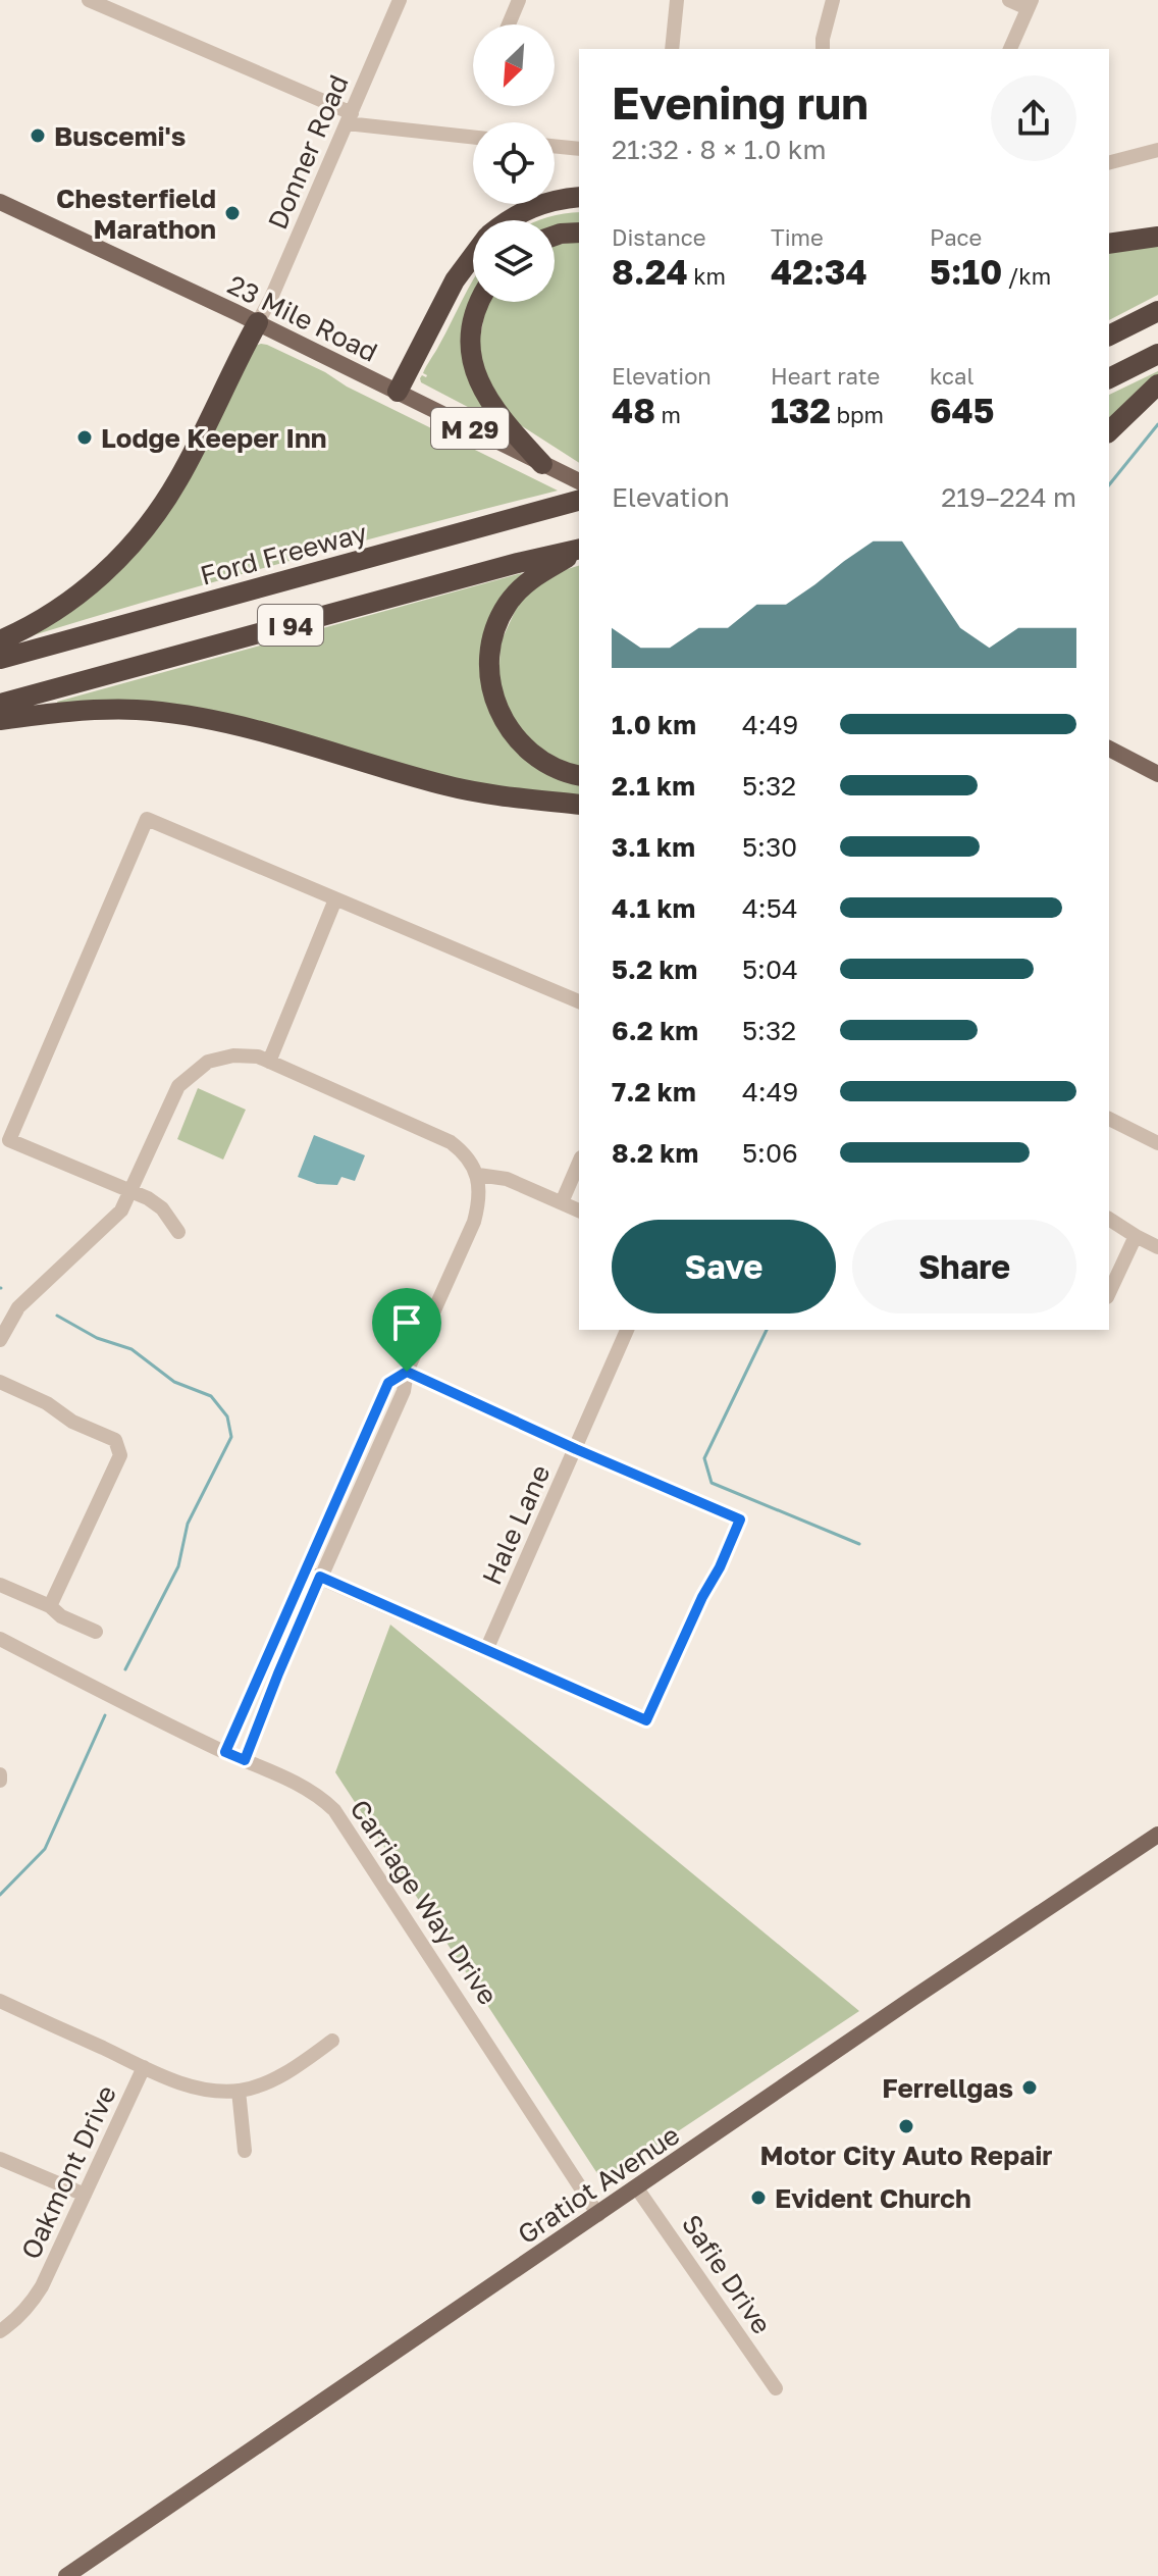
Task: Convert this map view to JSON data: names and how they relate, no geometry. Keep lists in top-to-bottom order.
{
  "streets": {
    "highway": ["Ford Freeway", "I 94"],
    "main road": ["23 Mile Road", "M 29", "Gratiot Avenue"],
    "street": [
      "Donner Road",
      "Hale Lane",
      "Carriage Way Drive",
      "Oakmont Drive",
      "Safie Drive"
    ]
  },
  "crossings": [
    ["Donner Road", "23 Mile Road"],
    ["Carriage Way Drive", "Gratiot Avenue"],
    ["Gratiot Avenue", "Safie Drive"]
  ],
  "places": [
    "Buscemi's",
    "Chesterfield Marathon",
    "Lodge Keeper Inn",
    "Ferrellgas",
    "Motor City Auto Repair",
    "Evident Church"
  ],
  "north": "bottom left",
  "page": {
    "heading": ["Evening run", "21:32 · 8 × 1.0 km"],
    "stats": [
      ["Distance", "8.24 km"],
      ["Time", "42:34"],
      ["Pace", "5:10 /km"],
      ["Elevation", "48 m"],
      ["Heart rate", "132 bpm"],
      ["kcal", "645"]
    ],
    "chart": ["Elevation", "219–224 m"],
    "list": [
      {
        "name": "1.0 km",
        "note": "4:49"
      },
      {
        "name": "2.1 km",
        "note": "5:32"
      },
      {
        "name": "3.1 km",
        "note": "5:30"
      },
      {
        "name": "4.1 km",
        "note": "4:54"
      },
      {
        "name": "5.2 km",
        "note": "5:04"
      },
      {
        "name": "6.2 km",
        "note": "5:32"
      },
      {
        "name": "7.2 km",
        "note": "4:49"
      },
      {
        "name": "8.2 km",
        "note": "5:06"
      }
    ],
    "buttons": ["Save", "Share"]
  }
}
